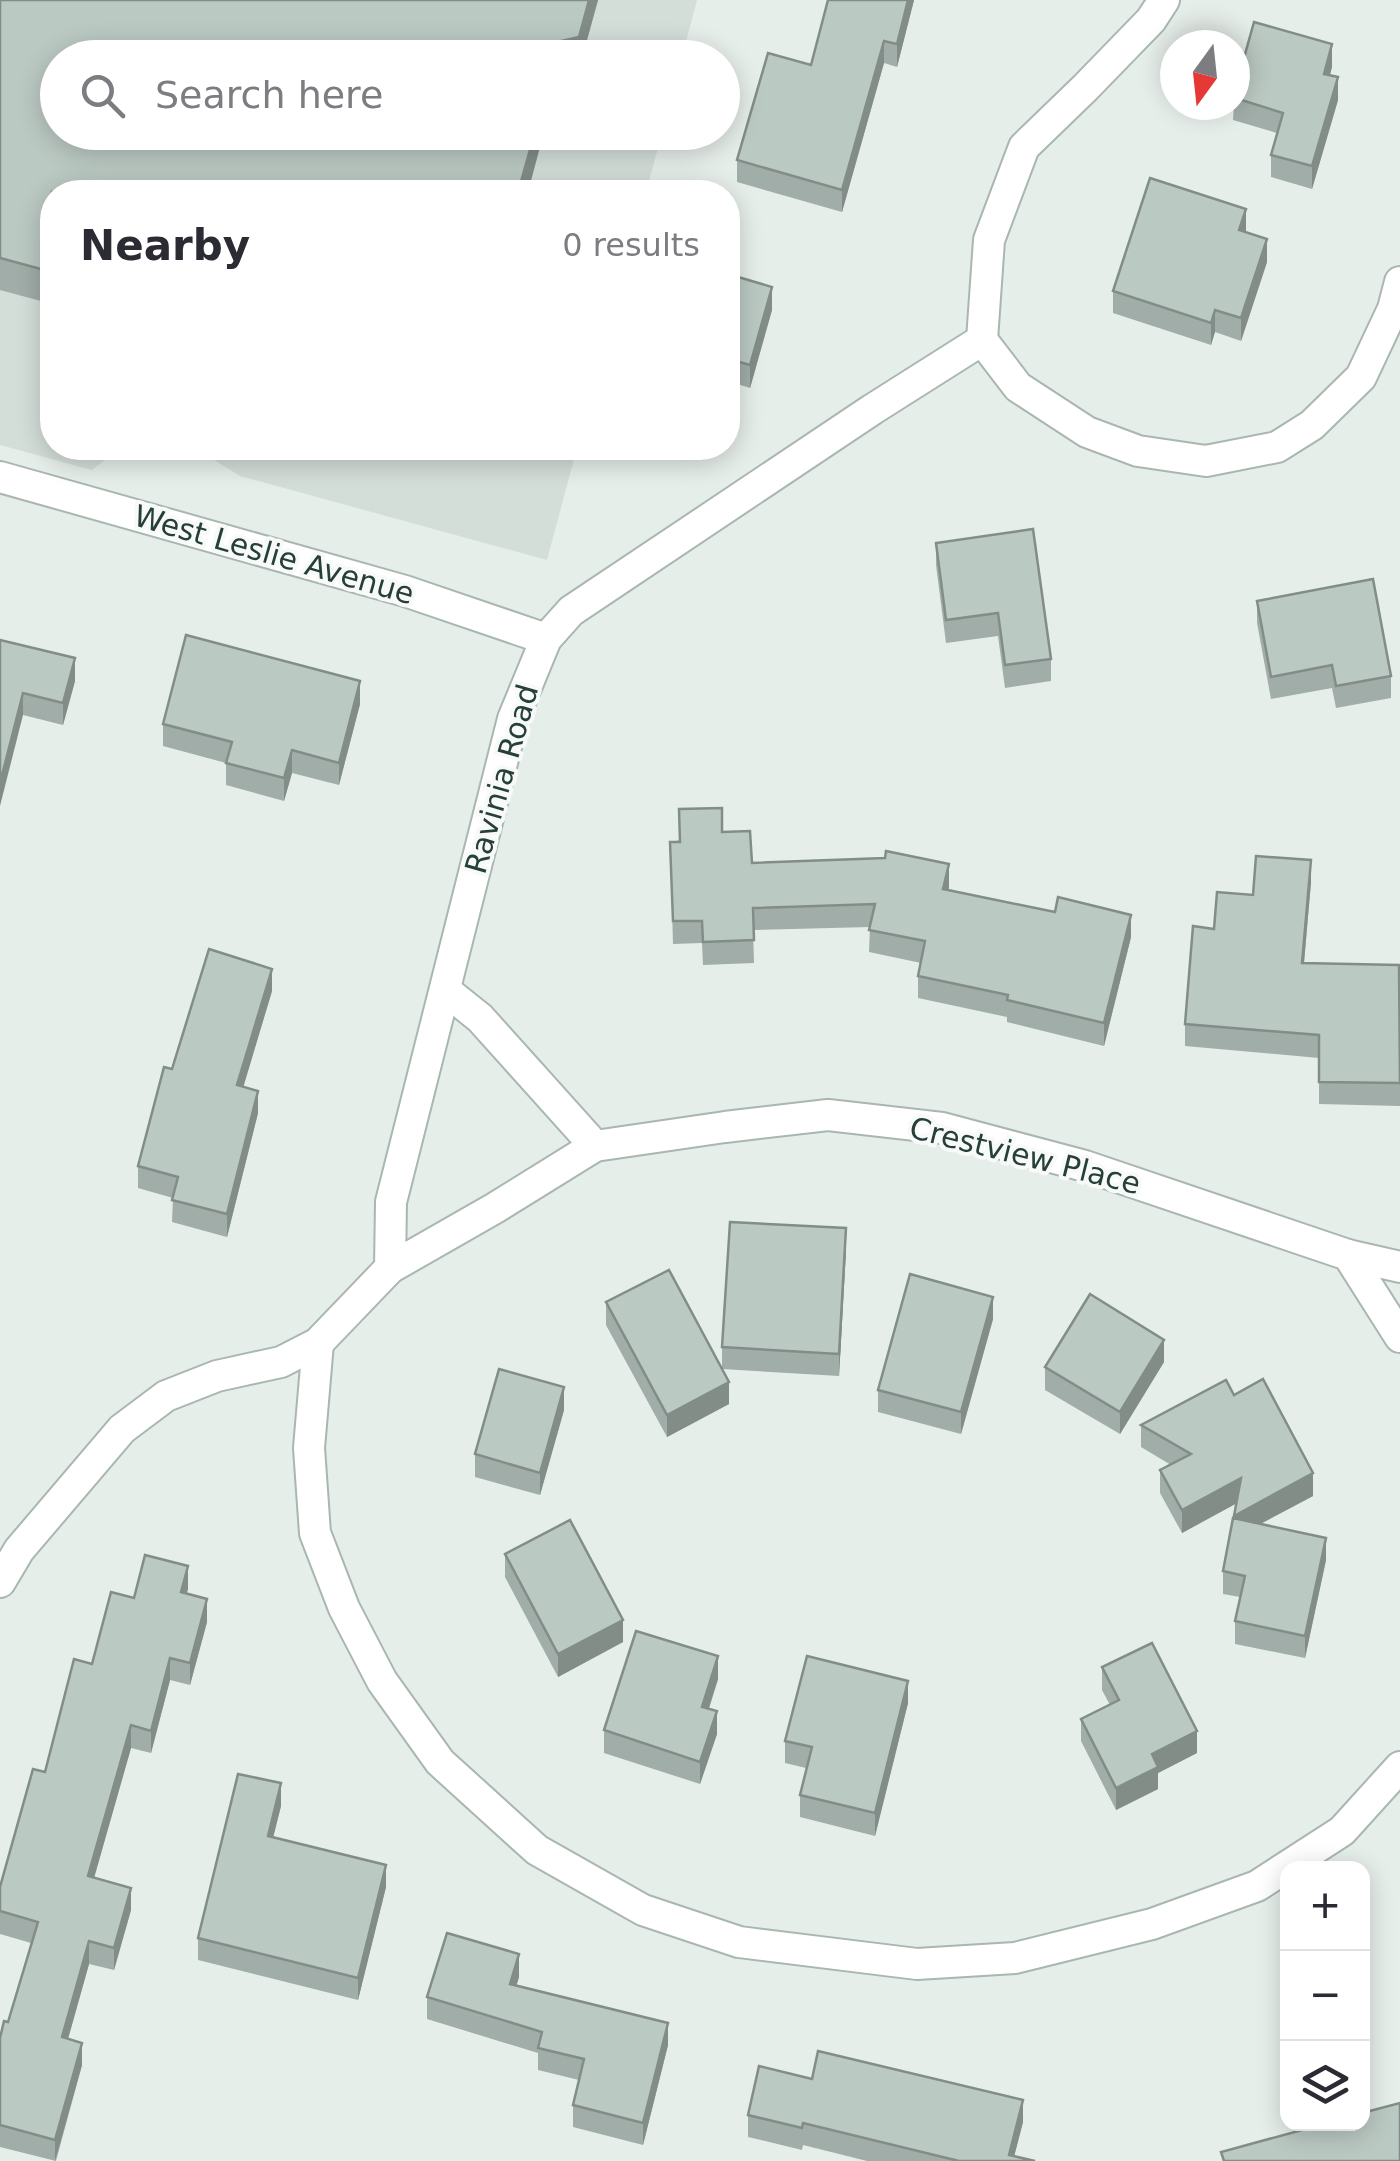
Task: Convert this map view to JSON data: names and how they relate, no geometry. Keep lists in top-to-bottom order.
{
  "streets": {
    "street": ["West Leslie Avenue", "Ravinia Road", "Crestview Place"]
  },
  "crossings": [
    ["West Leslie Avenue", "Ravinia Road"],
    ["Ravinia Road", "Crestview Place"]
  ],
  "north": "bottom",
  "page": {
    "search": "Search here",
    "heading": ["Nearby", "0 results"],
    "map_buttons": ["+", "−"]
  }
}
